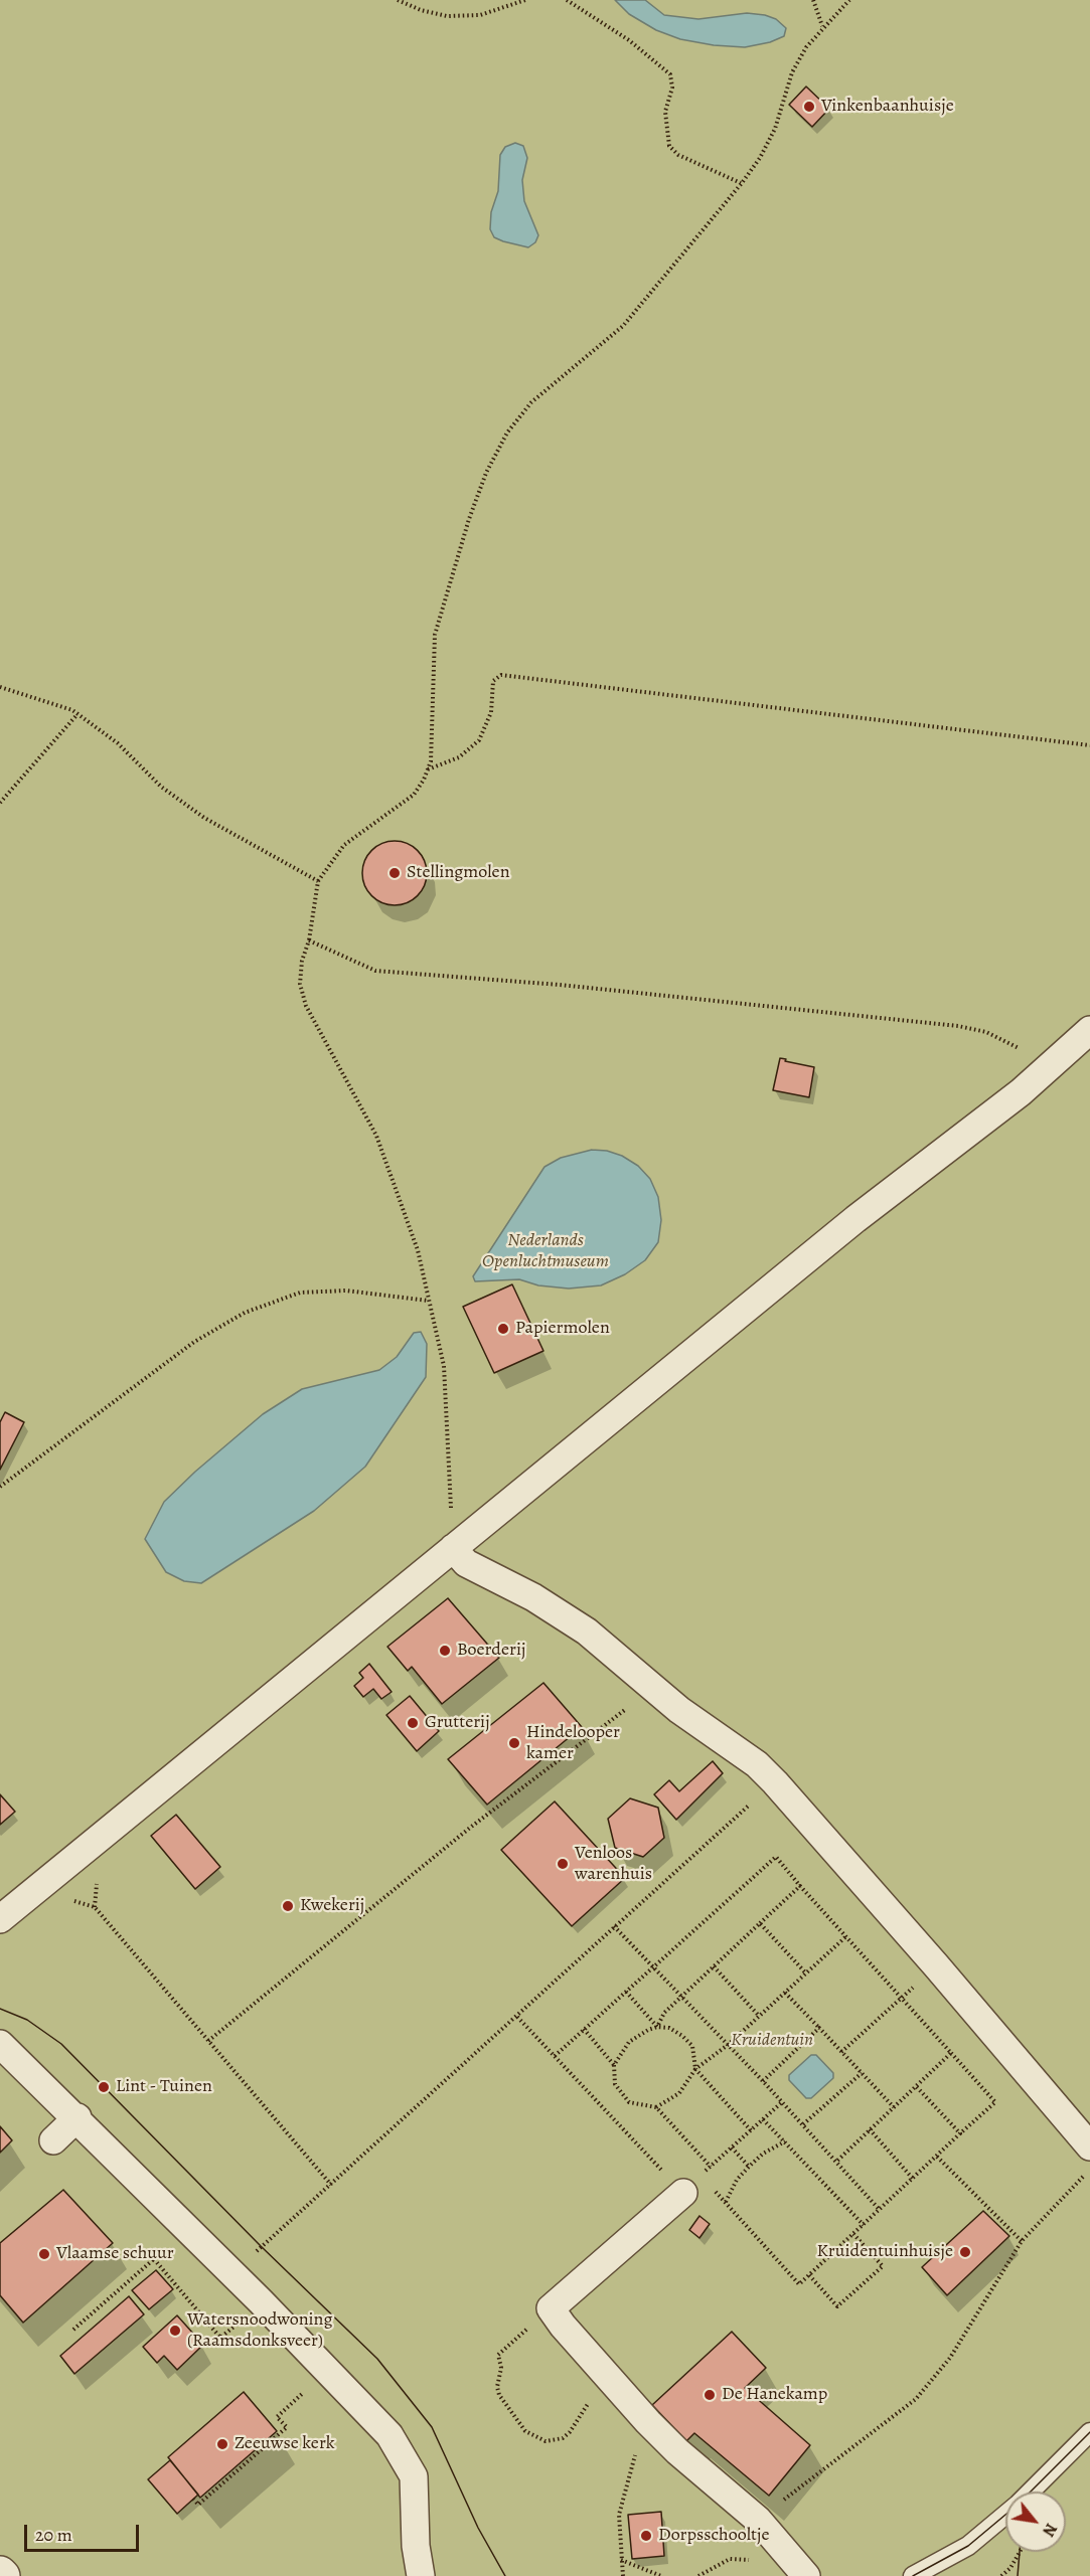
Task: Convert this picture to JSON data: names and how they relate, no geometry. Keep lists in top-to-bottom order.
{
  "parks": ["Nederlands Openluchtmuseum", "Kruidentuin"],
  "places": [
    "Vinkenbaanhuisje",
    "Stellingmolen",
    "Papiermolen",
    "Boerderij",
    "Grutterij",
    "Hindelooper kamer",
    "Venloos warenhuis",
    "Kwekerij",
    "Lint - Tuinen",
    "Kruidentuinhuisje",
    "Vlaamse schuur",
    "Watersnoodwoning (Raamsdonksveer)",
    "De Hanekamp",
    "Zeeuwse kerk",
    "Dorpsschooltje"
  ],
  "scale_bar": "20 m",
  "north": "bottom right"
}
